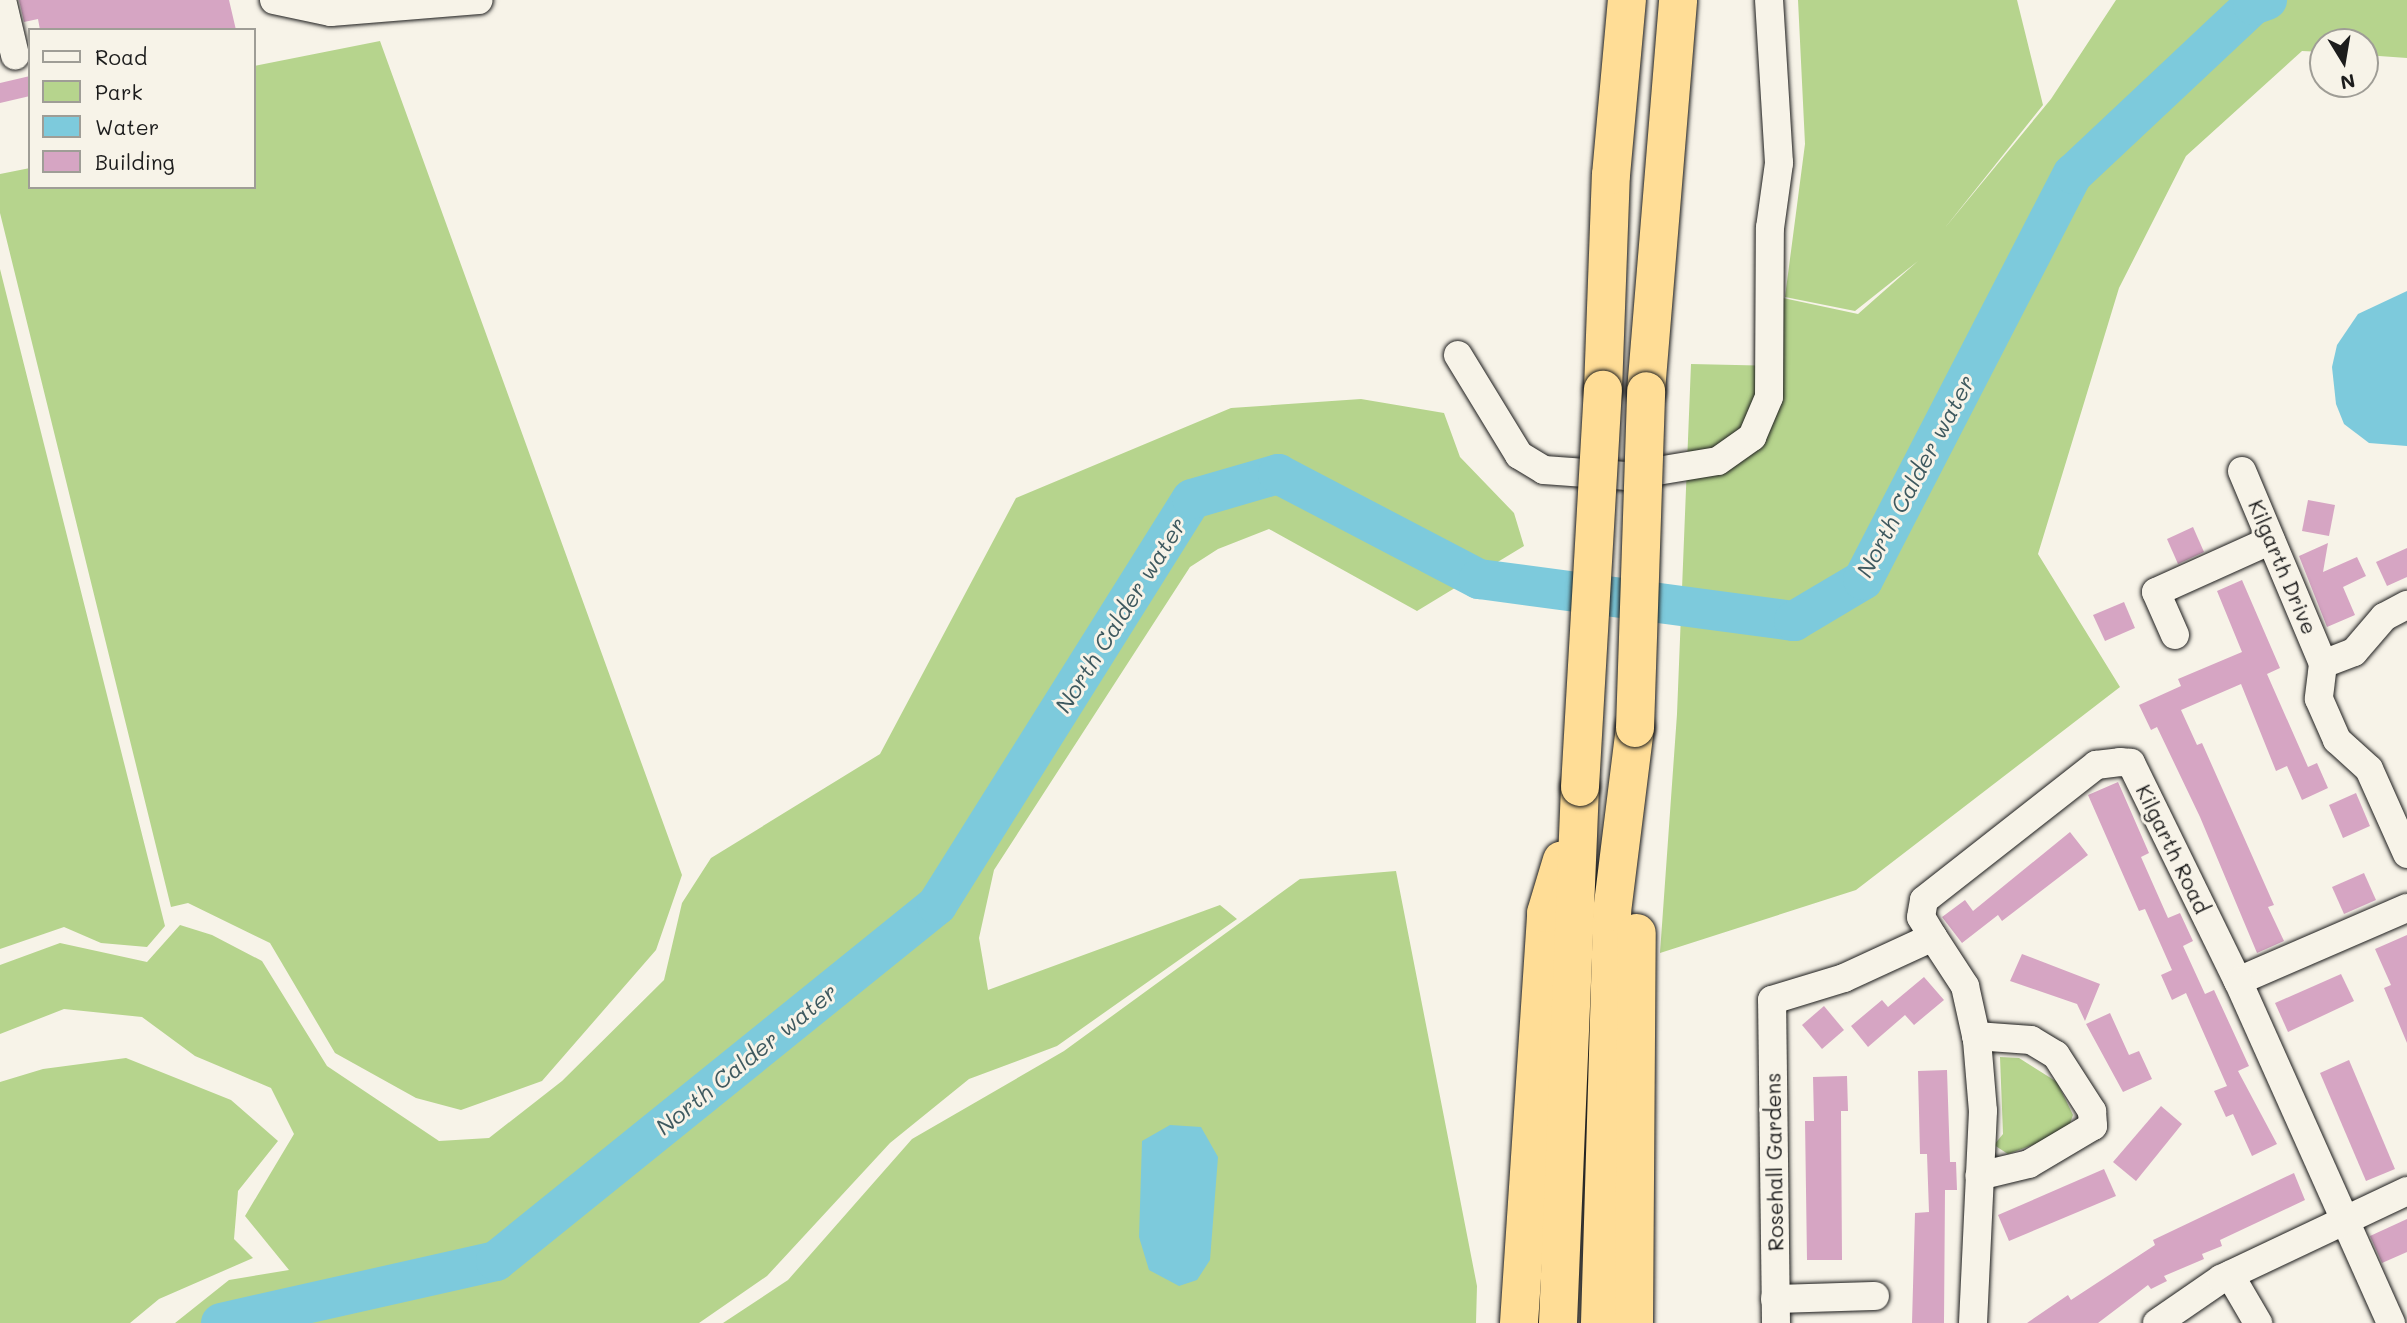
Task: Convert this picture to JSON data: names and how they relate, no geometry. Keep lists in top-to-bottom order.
{
  "streets": {
    "street": ["Kilgarth Drive", "Kilgarth Road", "Rosehall Gardens"]
  },
  "crossings": [
    ["Kilgarth Road", "Rosehall Gardens"]
  ],
  "water": ["North Calder water"],
  "legend": [
    "Road",
    "Park",
    "Water",
    "Building"
  ],
  "north": "bottom"
}
